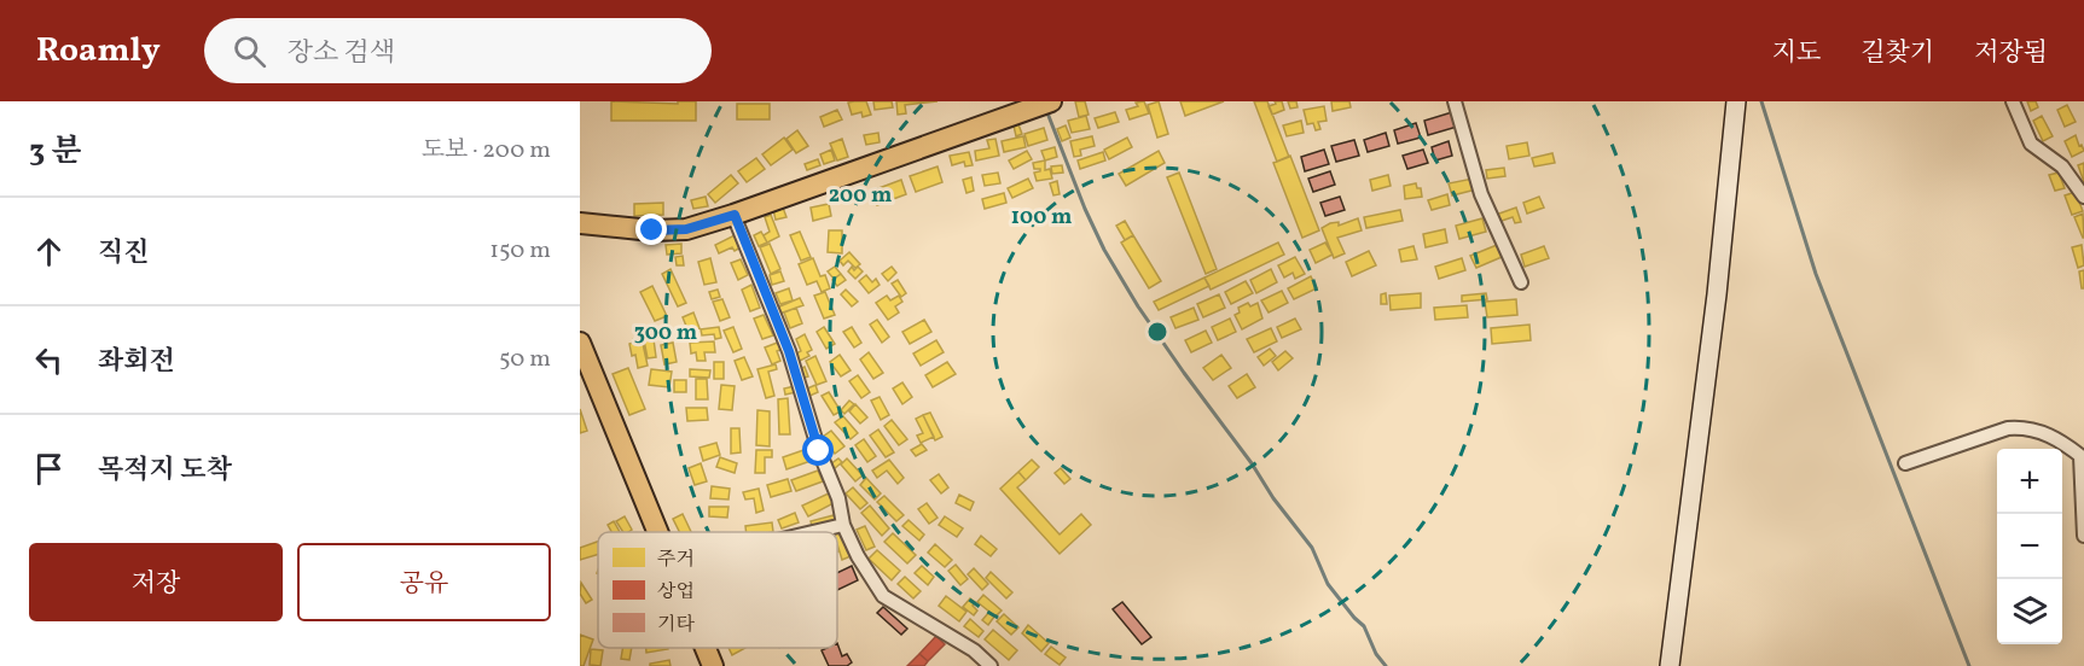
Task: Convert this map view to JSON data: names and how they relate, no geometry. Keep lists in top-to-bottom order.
{
  "legend": ["주거", "상업", "기타"],
  "page": {
    "header": "Roamly",
    "search": "장소 검색",
    "nav": ["지도", "길찾기", "저장됨"],
    "heading": ["3 분", "도보 · 200 m"],
    "list": [
      ["직진", "150 m"],
      ["좌회전", "50 m"],
      "목적지 도착"
    ],
    "map_buttons": ["+", "−"],
    "buttons": ["저장", "공유"]
  },
  "rings": ["200 m", "100 m", "300 m"]
}
